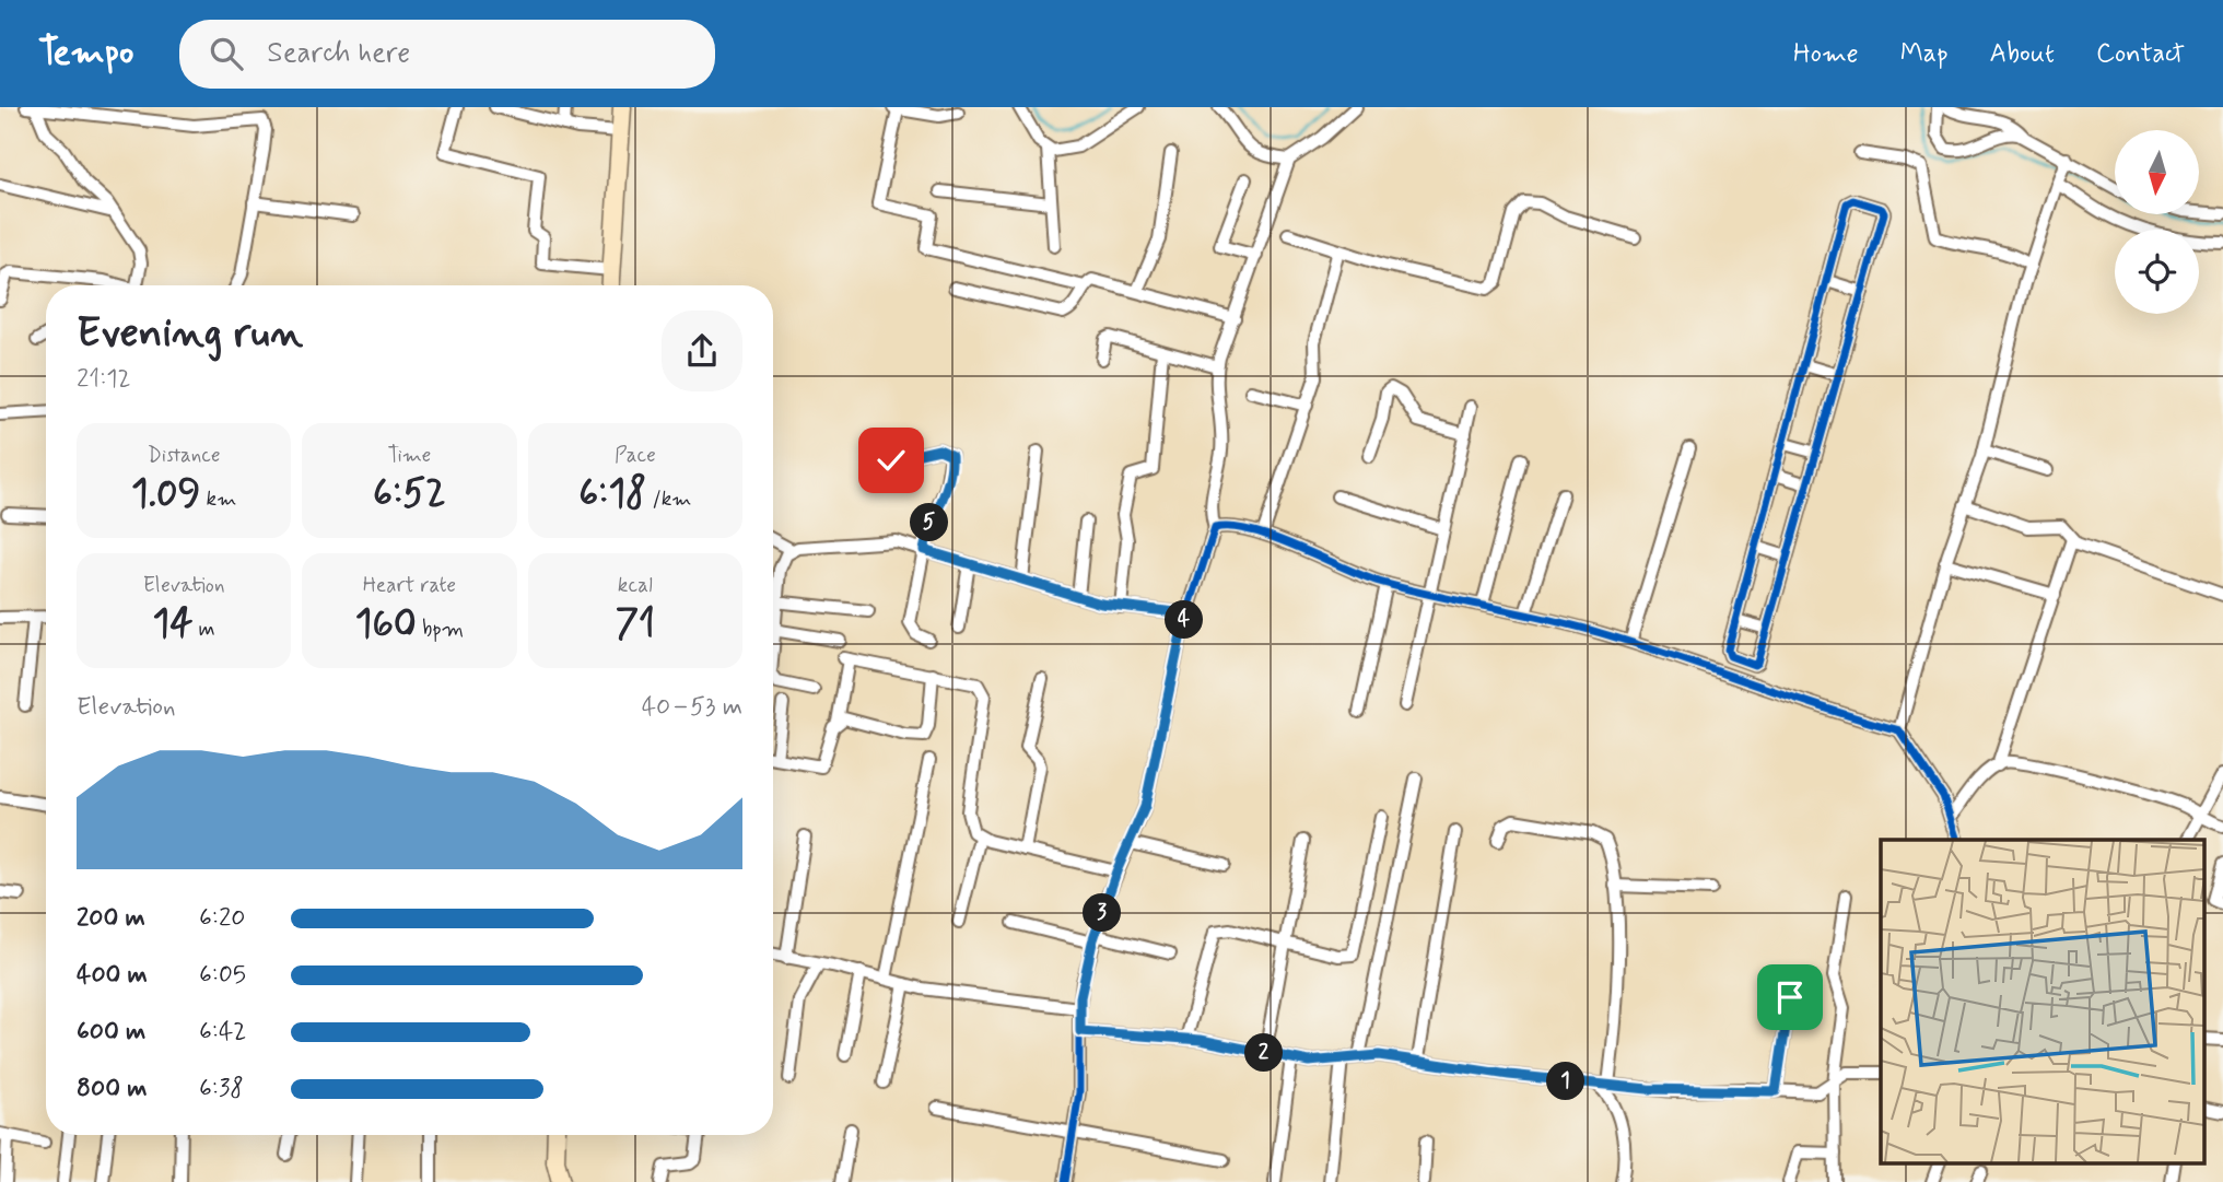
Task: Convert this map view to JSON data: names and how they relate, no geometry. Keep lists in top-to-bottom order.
{
  "north": "bottom",
  "page": {
    "header": "Tempo",
    "search": "Search here",
    "nav": [
      "Home",
      "Map",
      "About",
      "Contact"
    ],
    "heading": ["Evening run", "21:12"],
    "stats": [
      ["Distance", "1.09 km"],
      ["Time", "6:52"],
      ["Pace", "6:18 /km"],
      ["Elevation", "14 m"],
      ["Heart rate", "160 bpm"],
      ["kcal", "71"]
    ],
    "pins": [
      "5",
      "4",
      "3",
      "2",
      "1"
    ],
    "chart": ["Elevation", "40–53 m"],
    "list": [
      {
        "name": "200 m",
        "note": "6:20"
      },
      {
        "name": "400 m",
        "note": "6:05"
      },
      {
        "name": "600 m",
        "note": "6:42"
      },
      {
        "name": "800 m",
        "note": "6:38"
      }
    ]
  }
}
